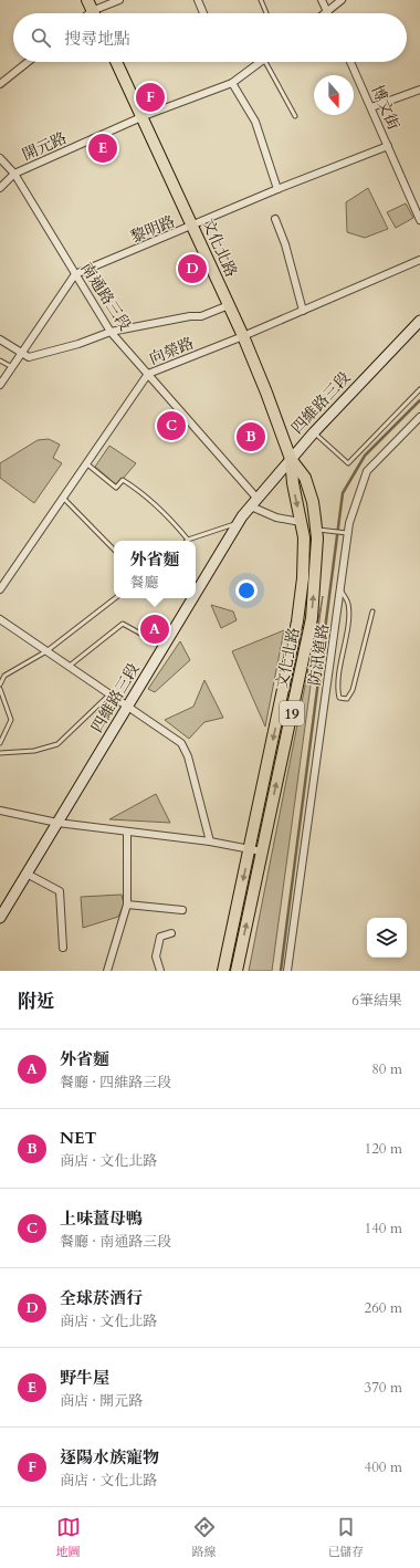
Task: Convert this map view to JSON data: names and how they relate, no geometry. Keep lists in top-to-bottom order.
{
  "streets": {
    "main road": ["文化北路", "19"],
    "street": [
      "博文街",
      "開元路",
      "黎明路",
      "南通路三段",
      "向榮路",
      "四維路三段",
      "防汛道路"
    ]
  },
  "crossings": [
    ["博文街", "黎明路"],
    ["開元路", "文化北路"],
    ["開元路", "南通路三段"],
    ["黎明路", "文化北路"],
    ["黎明路", "南通路三段"],
    ["文化北路", "向榮路"],
    ["文化北路", "四維路三段"],
    ["南通路三段", "向榮路"],
    ["南通路三段", "四維路三段"]
  ],
  "north": "bottom",
  "page": {
    "search": "搜尋地點",
    "pins": [
      "F",
      "E",
      "D",
      "C",
      "B",
      "A"
    ],
    "popup": ["外省麵", "餐廳"],
    "heading": ["附近", "6筆結果"],
    "list": [
      {
        "mark": "A",
        "name": "外省麵",
        "note": "餐廳 · 四維路三段",
        "value": "80 m"
      },
      {
        "mark": "B",
        "name": "NET",
        "note": "商店 · 文化北路",
        "value": "120 m"
      },
      {
        "mark": "C",
        "name": "上味薑母鴨",
        "note": "餐廳 · 南通路三段",
        "value": "140 m"
      },
      {
        "mark": "D",
        "name": "全球菸酒行",
        "note": "商店 · 文化北路",
        "value": "260 m"
      },
      {
        "mark": "E",
        "name": "野牛屋",
        "note": "商店 · 開元路",
        "value": "370 m"
      },
      {
        "mark": "F",
        "name": "逐陽水族寵物",
        "note": "商店 · 文化北路",
        "value": "400 m"
      }
    ],
    "nav": ["地圖", "路線", "已儲存"]
  }
}
